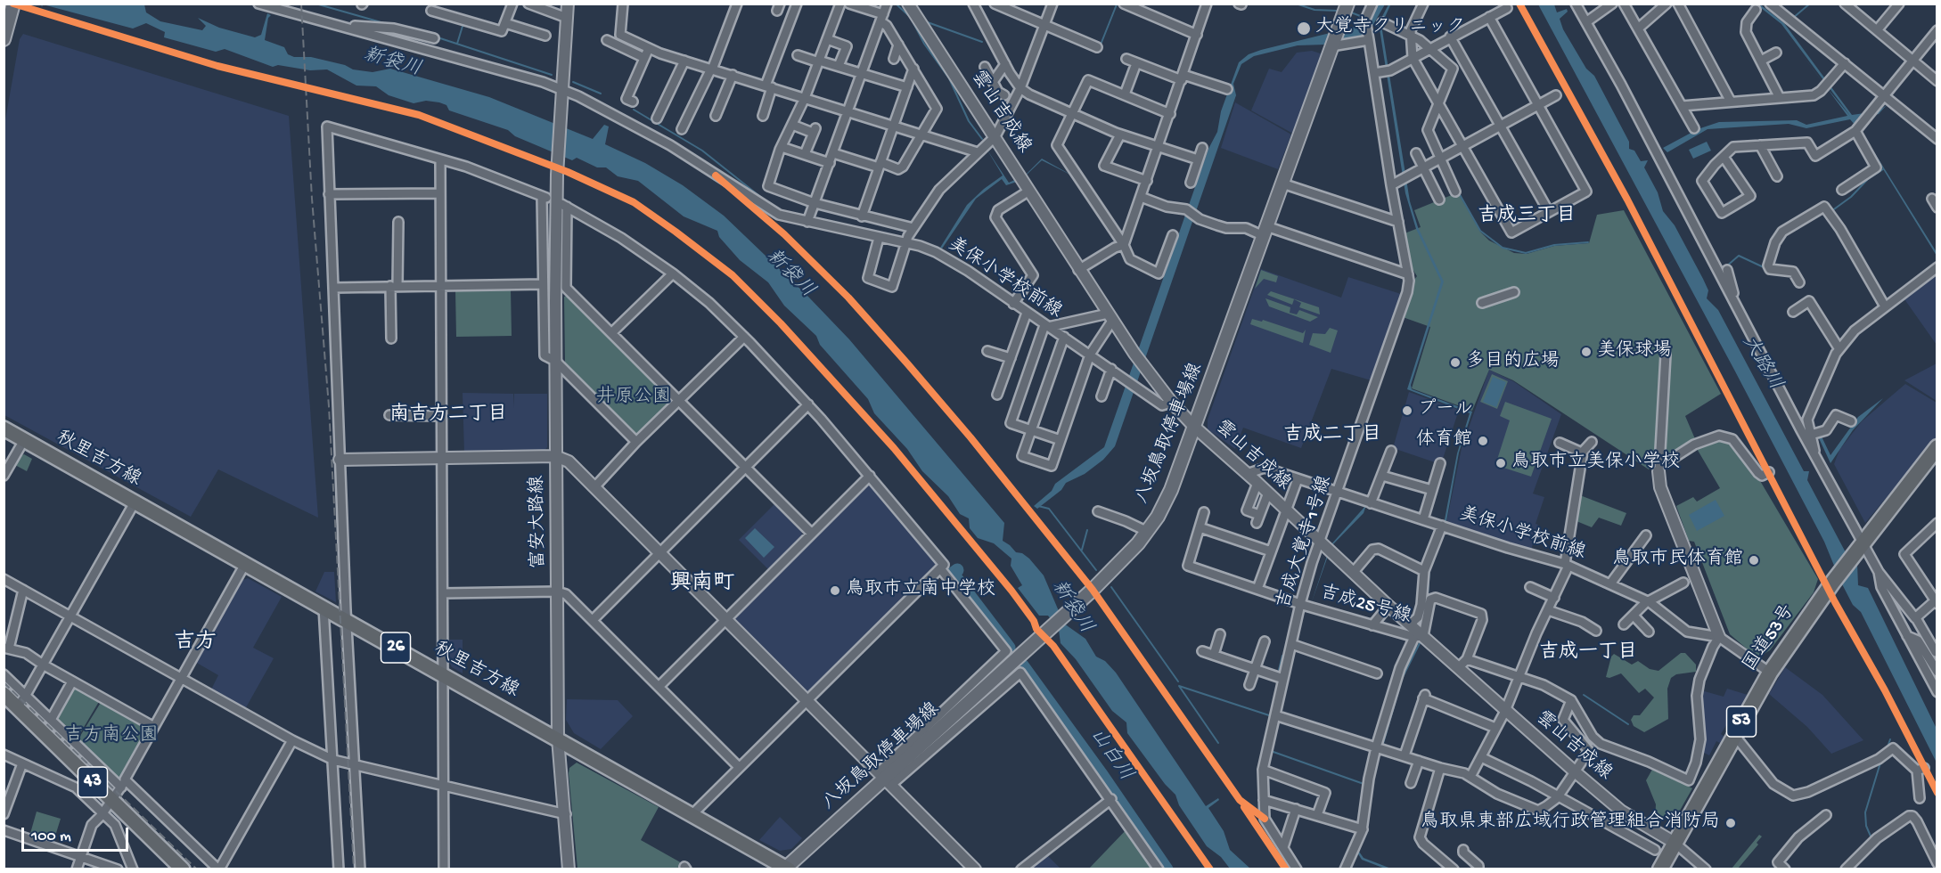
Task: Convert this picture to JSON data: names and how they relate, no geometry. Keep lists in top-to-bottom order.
{
  "streets": {
    "highway": ["国道53号", "53"],
    "main road": [
      "八坂鳥取停車場線",
      "秋里吉方線",
      "26",
      "43"
    ],
    "street": [
      "雲山吉成線",
      "美保小学校前線",
      "富安大路線",
      "吉成大覚寺1号線",
      "吉成25号線"
    ]
  },
  "crossings": [
    ["雲山吉成線", "美保小学校前線"],
    ["雲山吉成線", "八坂鳥取停車場線"],
    ["雲山吉成線", "吉成大覚寺1号線"],
    ["雲山吉成線", "吉成25号線"],
    ["雲山吉成線", "国道53号"],
    ["美保小学校前線", "富安大路線"],
    ["美保小学校前線", "吉成大覚寺1号線"],
    ["美保小学校前線", "国道53号"],
    ["八坂鳥取停車場線", "秋里吉方線"],
    ["秋里吉方線", "富安大路線"],
    ["吉成大覚寺1号線", "吉成25号線"]
  ],
  "districts": [
    "吉成三丁目",
    "南吉方二丁目",
    "吉成二丁目",
    "興南町",
    "吉方",
    "吉成一丁目"
  ],
  "water": ["新袋川", "大路川", "山白川"],
  "parks": ["井原公園", "吉方南公園"],
  "places": [
    "大覚寺クリニック",
    "美保球場",
    "多目的広場",
    "プール",
    "体育館",
    "鳥取市立美保小学校",
    "鳥取市民体育館",
    "鳥取市立南中学校",
    "鳥取県東部広域行政管理組合消防局"
  ],
  "scale_bar": "100 m"
}
